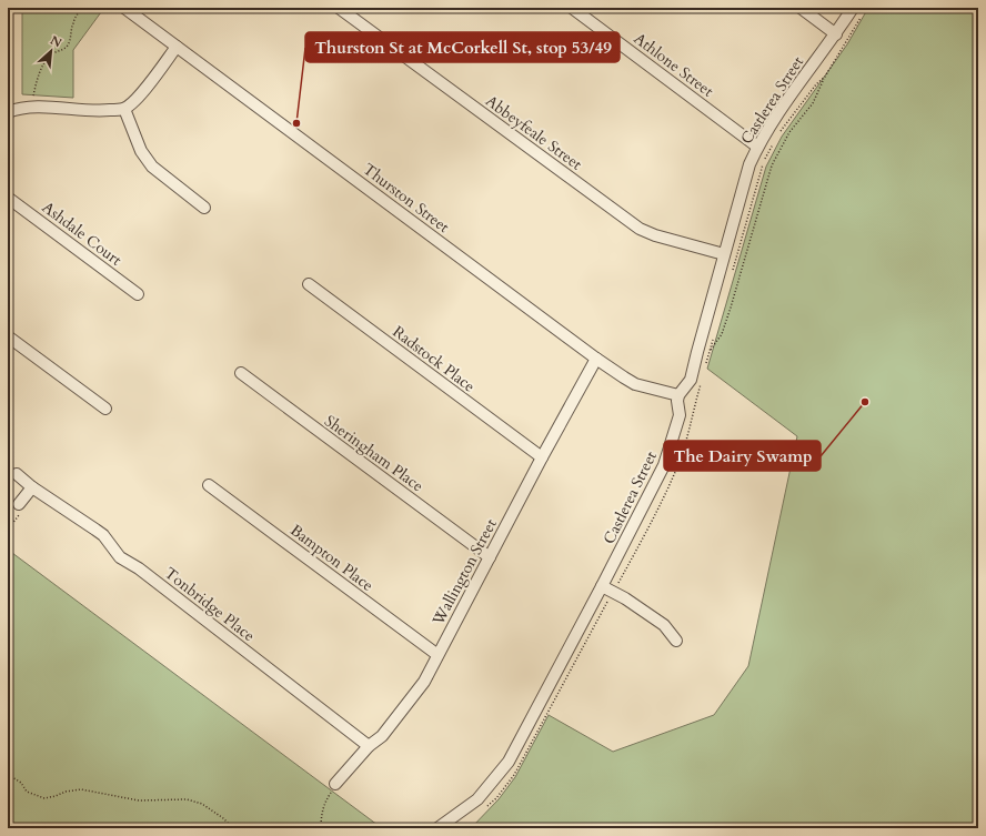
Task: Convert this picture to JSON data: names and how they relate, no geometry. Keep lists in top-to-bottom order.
{
  "streets": {
    "street": [
      "Athlone Street",
      "Castlerea Street",
      "Abbeyfeale Street",
      "Thurston Street",
      "Ashdale Court",
      "Radstock Place",
      "Sheringham Place",
      "Bampton Place",
      "Wallington Street",
      "Tonbridge Place"
    ]
  },
  "crossings": [
    ["Athlone Street", "Castlerea Street"],
    ["Castlerea Street", "Abbeyfeale Street"],
    ["Castlerea Street", "Thurston Street"],
    ["Thurston Street", "Wallington Street"],
    ["Radstock Place", "Wallington Street"],
    ["Sheringham Place", "Wallington Street"],
    ["Bampton Place", "Wallington Street"],
    ["Wallington Street", "Tonbridge Place"]
  ],
  "places": ["Thurston St at McCorkell St, stop 53/49", "The Dairy Swamp"],
  "north": "top right"
}
